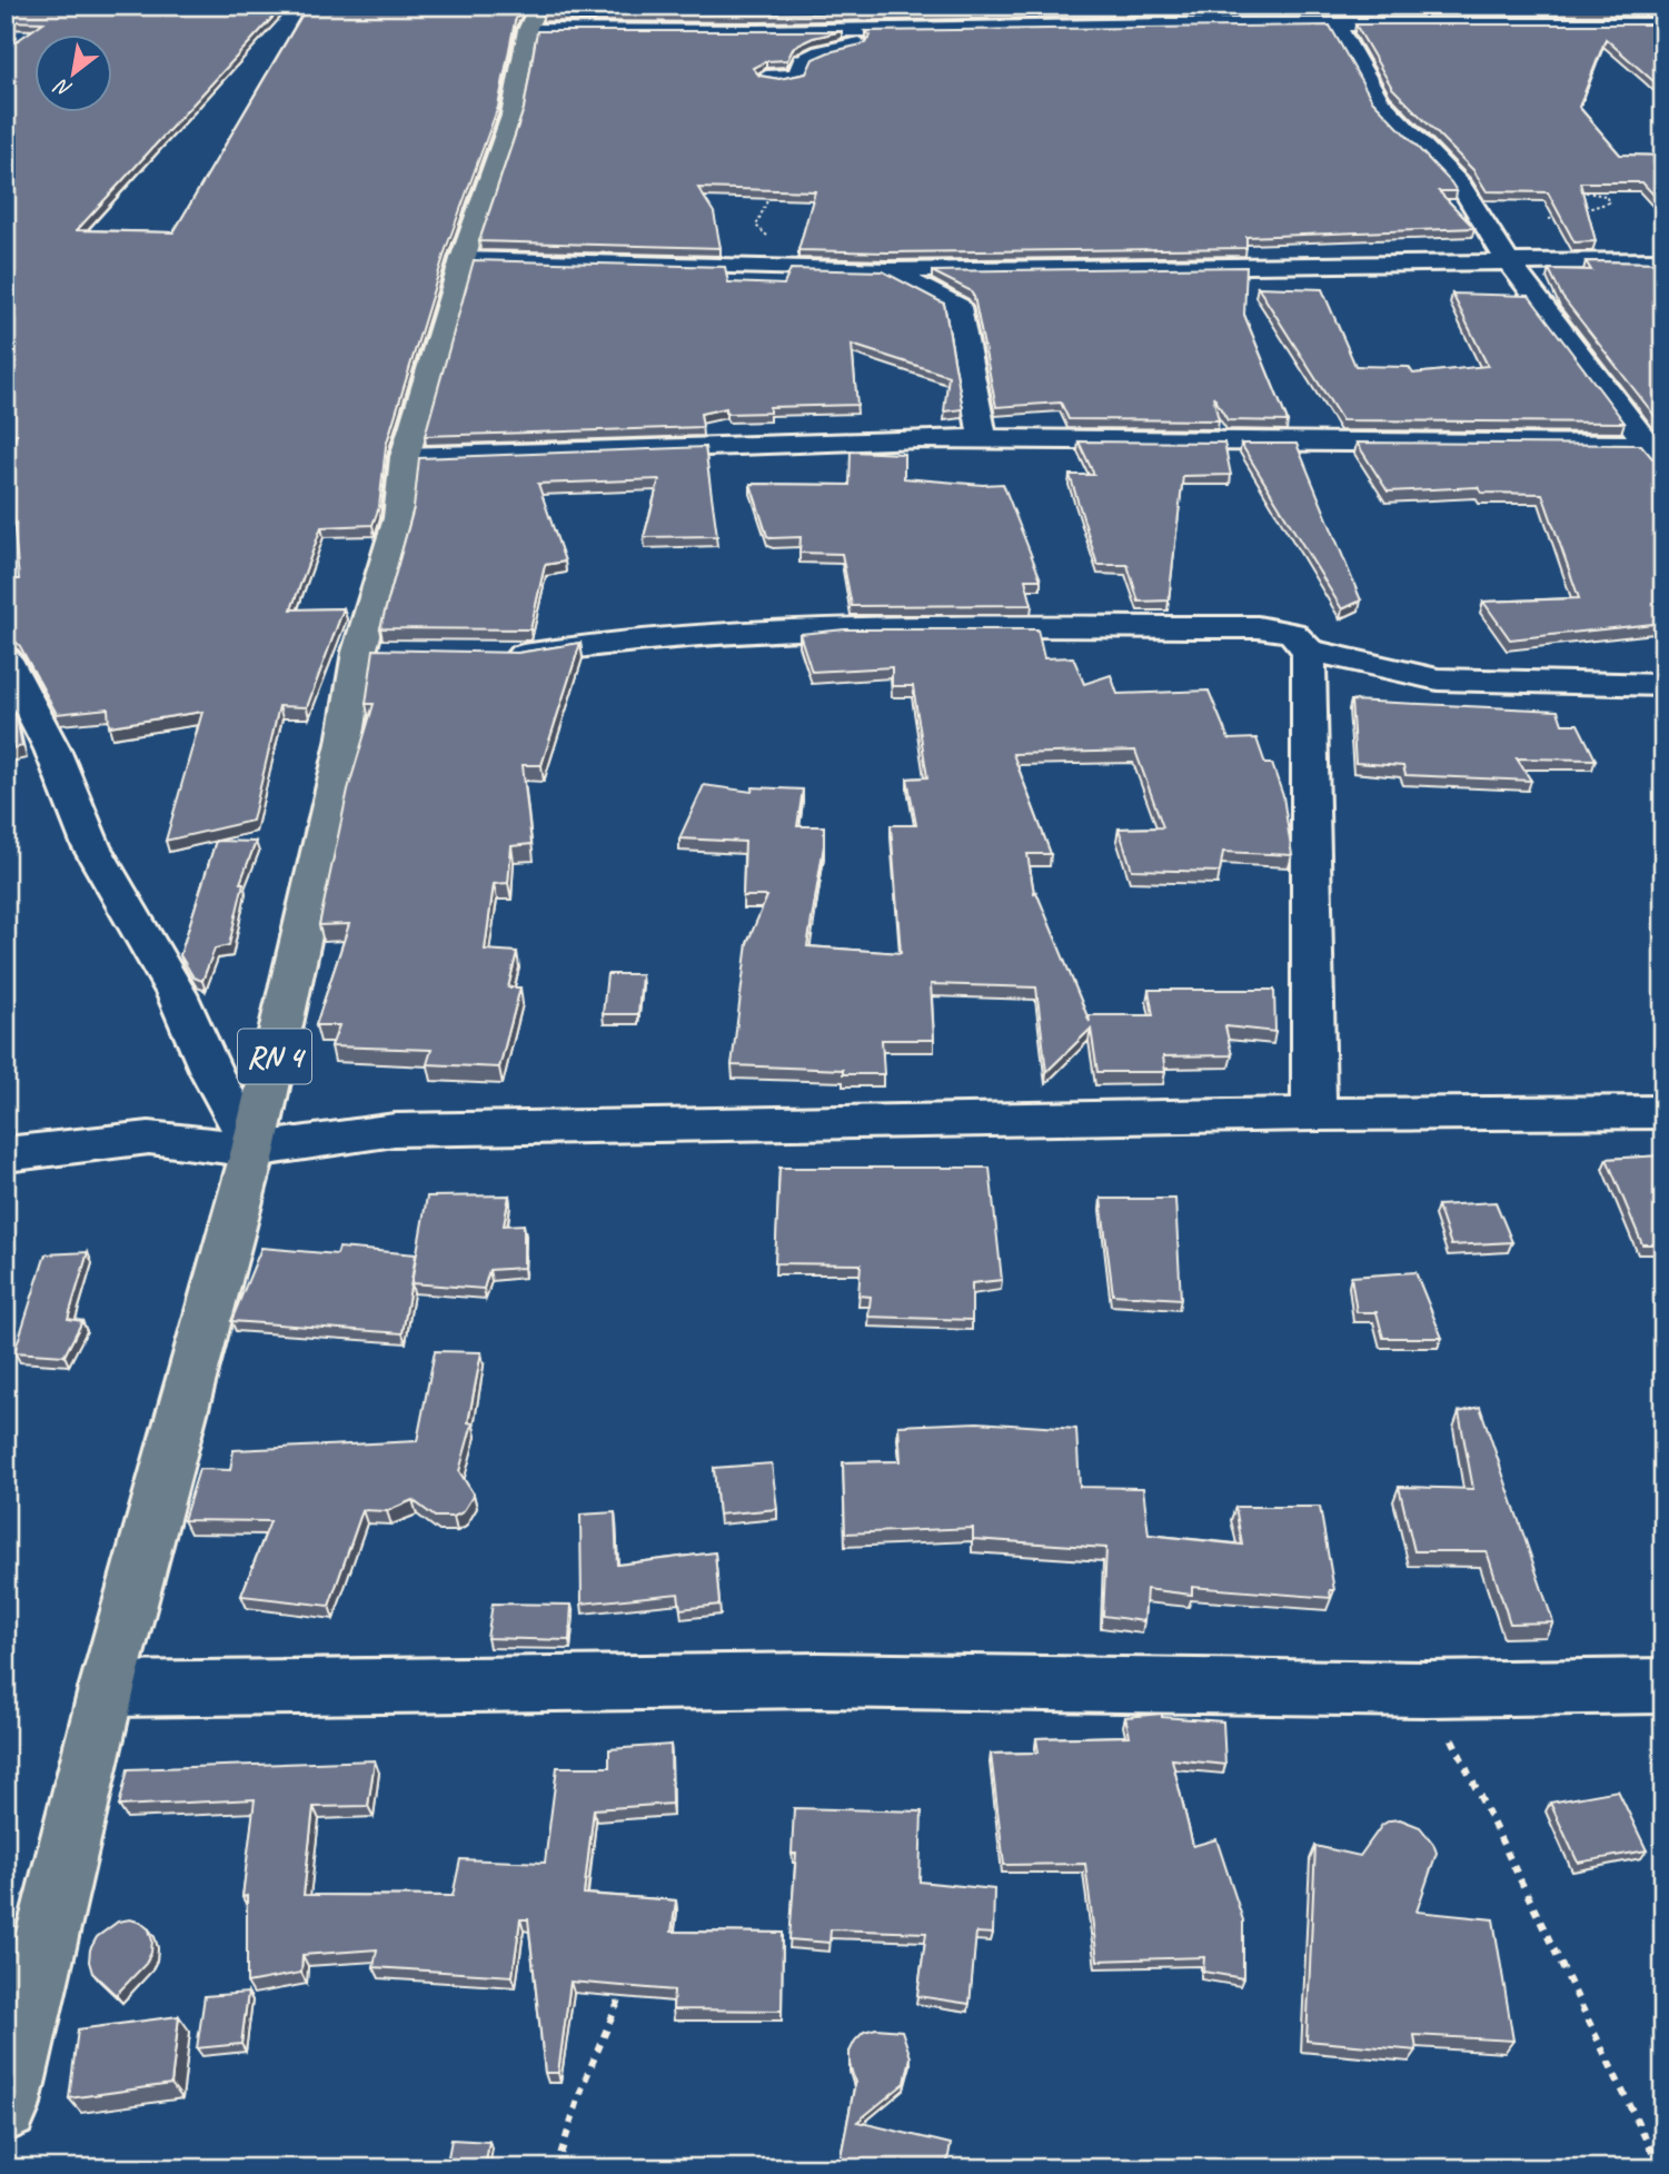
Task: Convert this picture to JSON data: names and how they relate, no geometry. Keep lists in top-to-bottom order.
{
  "streets": {
    "highway": ["RN 4"]
  },
  "north": "bottom left"
}
